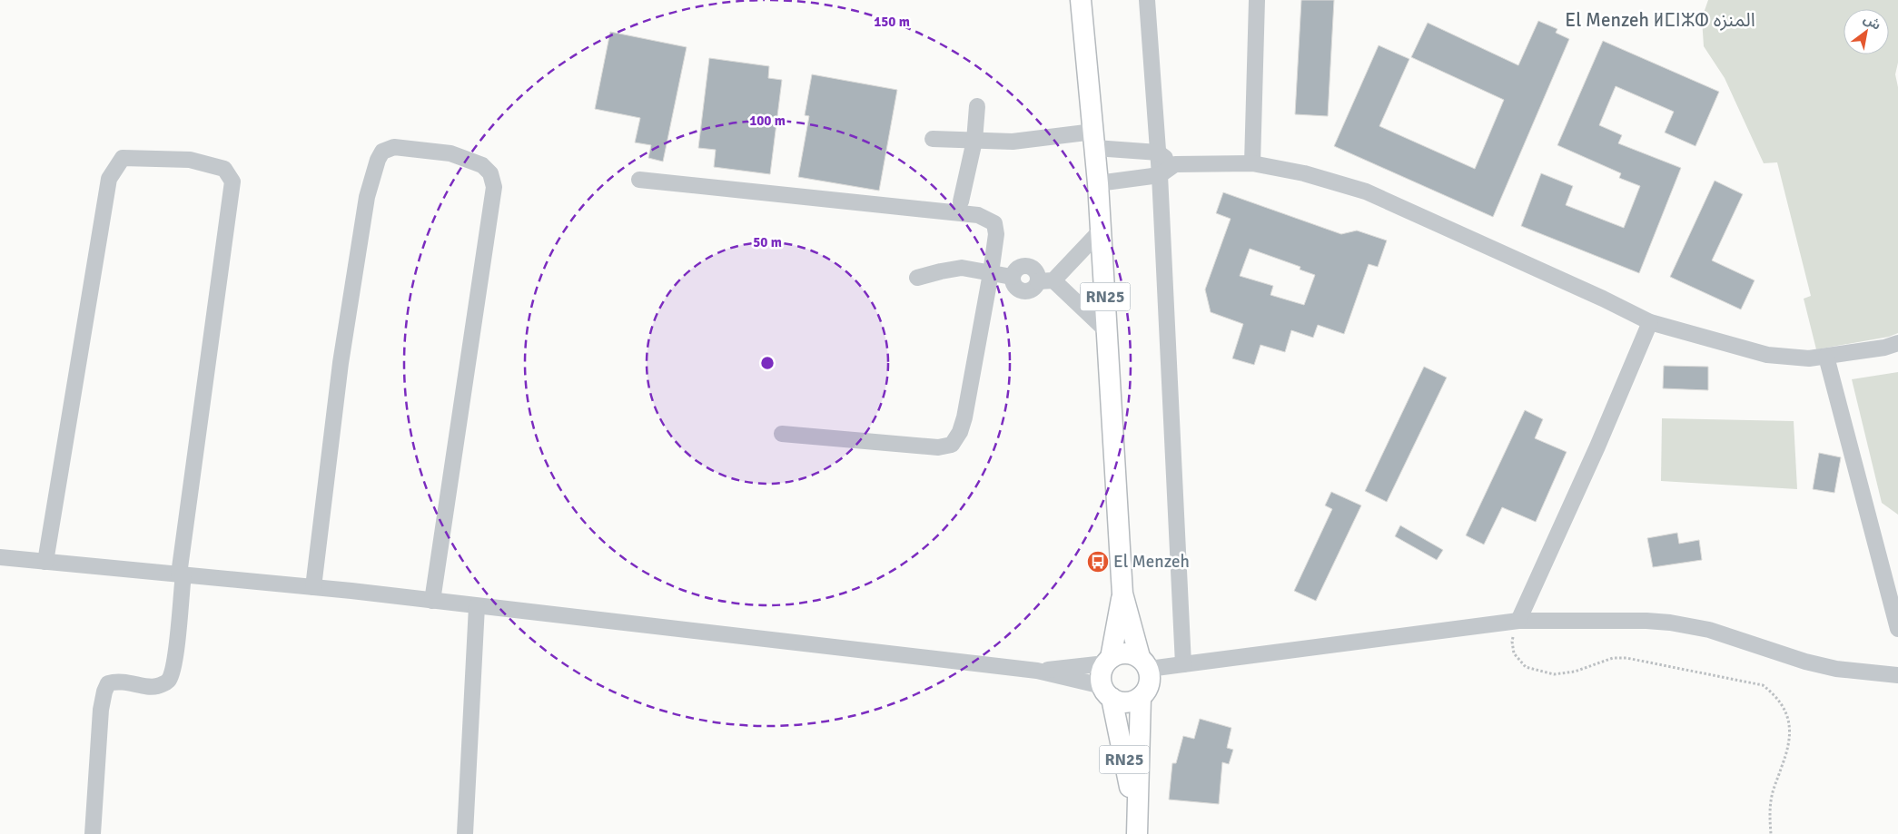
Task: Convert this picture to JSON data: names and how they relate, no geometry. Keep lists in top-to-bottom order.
{
  "streets": {
    "main road": ["RN25"]
  },
  "districts": ["El Menzeh ⵍⵎⵏⵣⵀ المنزه"],
  "places": {
    "bus stop": ["El Menzeh"]
  },
  "north": "top right",
  "rings": ["150 m", "100 m", "50 m"]
}
